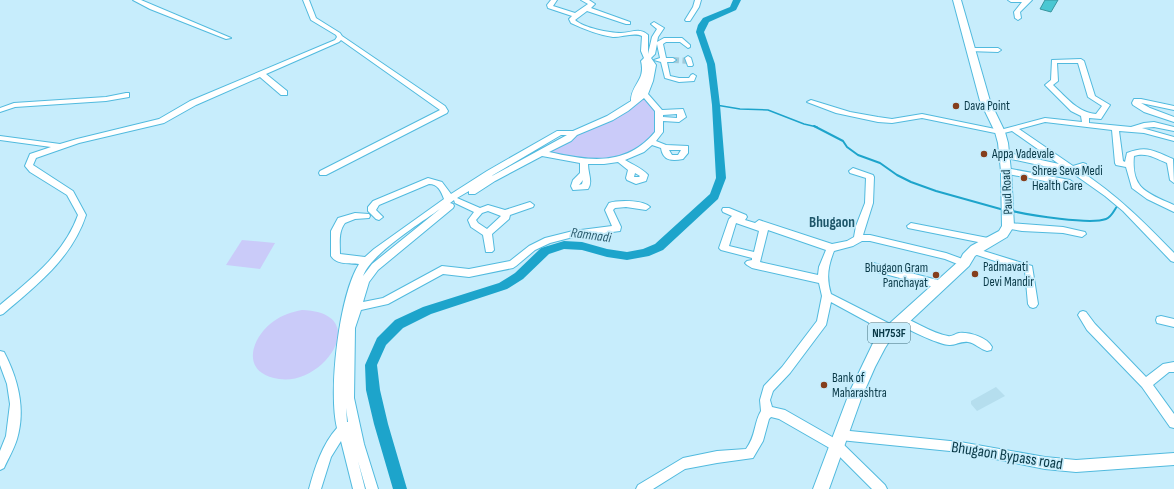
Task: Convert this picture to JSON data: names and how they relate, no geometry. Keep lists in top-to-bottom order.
{
  "streets": {
    "main road": ["Paud Road", "NH753F"],
    "street": ["Bhugaon Bypass road"]
  },
  "crossings": [
    ["Paud Road", "Bhugaon Bypass road"]
  ],
  "districts": ["Bhugaon"],
  "water": ["Ramnadi"],
  "places": [
    "Dava Point",
    "Appa Vadevale",
    "Shree Seva Medi Health Care",
    "Padmavati Devi Mandir",
    "Bhugaon Gram Panchayat",
    "Bank of Maharashtra"
  ]
}
